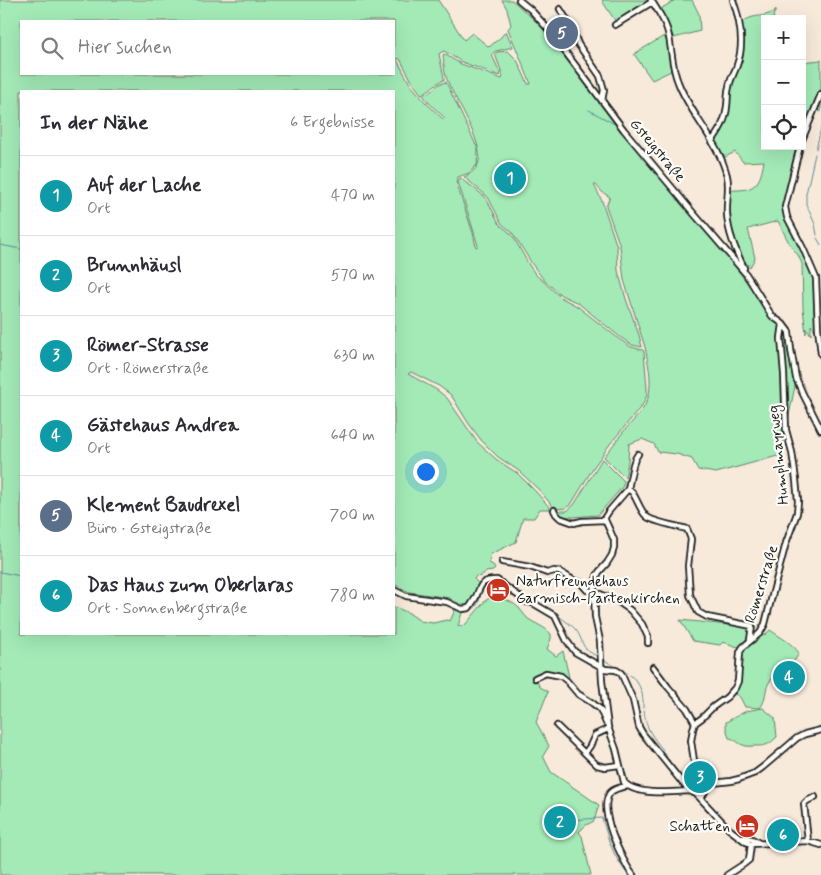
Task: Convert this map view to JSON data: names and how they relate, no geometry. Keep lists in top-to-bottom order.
{
  "streets": {
    "street": ["Gsteigstraße", "Humplmayrweg", "Römerstraße"]
  },
  "crossings": [
    ["Humplmayrweg", "Römerstraße"]
  ],
  "places": {
    "hotel": ["Naturfreundehaus Garmisch-Partenkirchen", "Schatten"]
  },
  "page": {
    "map_buttons": ["+", "−"],
    "pins": [
      "5",
      "1",
      "4",
      "3",
      "2",
      "6"
    ],
    "search": "Hier suchen",
    "heading": ["In der Nähe", "6 Ergebnisse"],
    "list": [
      {
        "mark": "1",
        "name": "Auf der Lache",
        "note": "Ort",
        "value": "470 m"
      },
      {
        "mark": "2",
        "name": "Brunnhäusl",
        "note": "Ort",
        "value": "570 m"
      },
      {
        "mark": "3",
        "name": "Römer-Strasse",
        "note": "Ort · Römerstraße",
        "value": "630 m"
      },
      {
        "mark": "4",
        "name": "Gästehaus Andrea",
        "note": "Ort",
        "value": "640 m"
      },
      {
        "mark": "5",
        "name": "Klement Baudrexel",
        "note": "Büro · Gsteigstraße",
        "value": "700 m"
      },
      {
        "mark": "6",
        "name": "Das Haus zum Oberlaras",
        "note": "Ort · Sonnenbergstraße",
        "value": "780 m"
      }
    ]
  }
}
